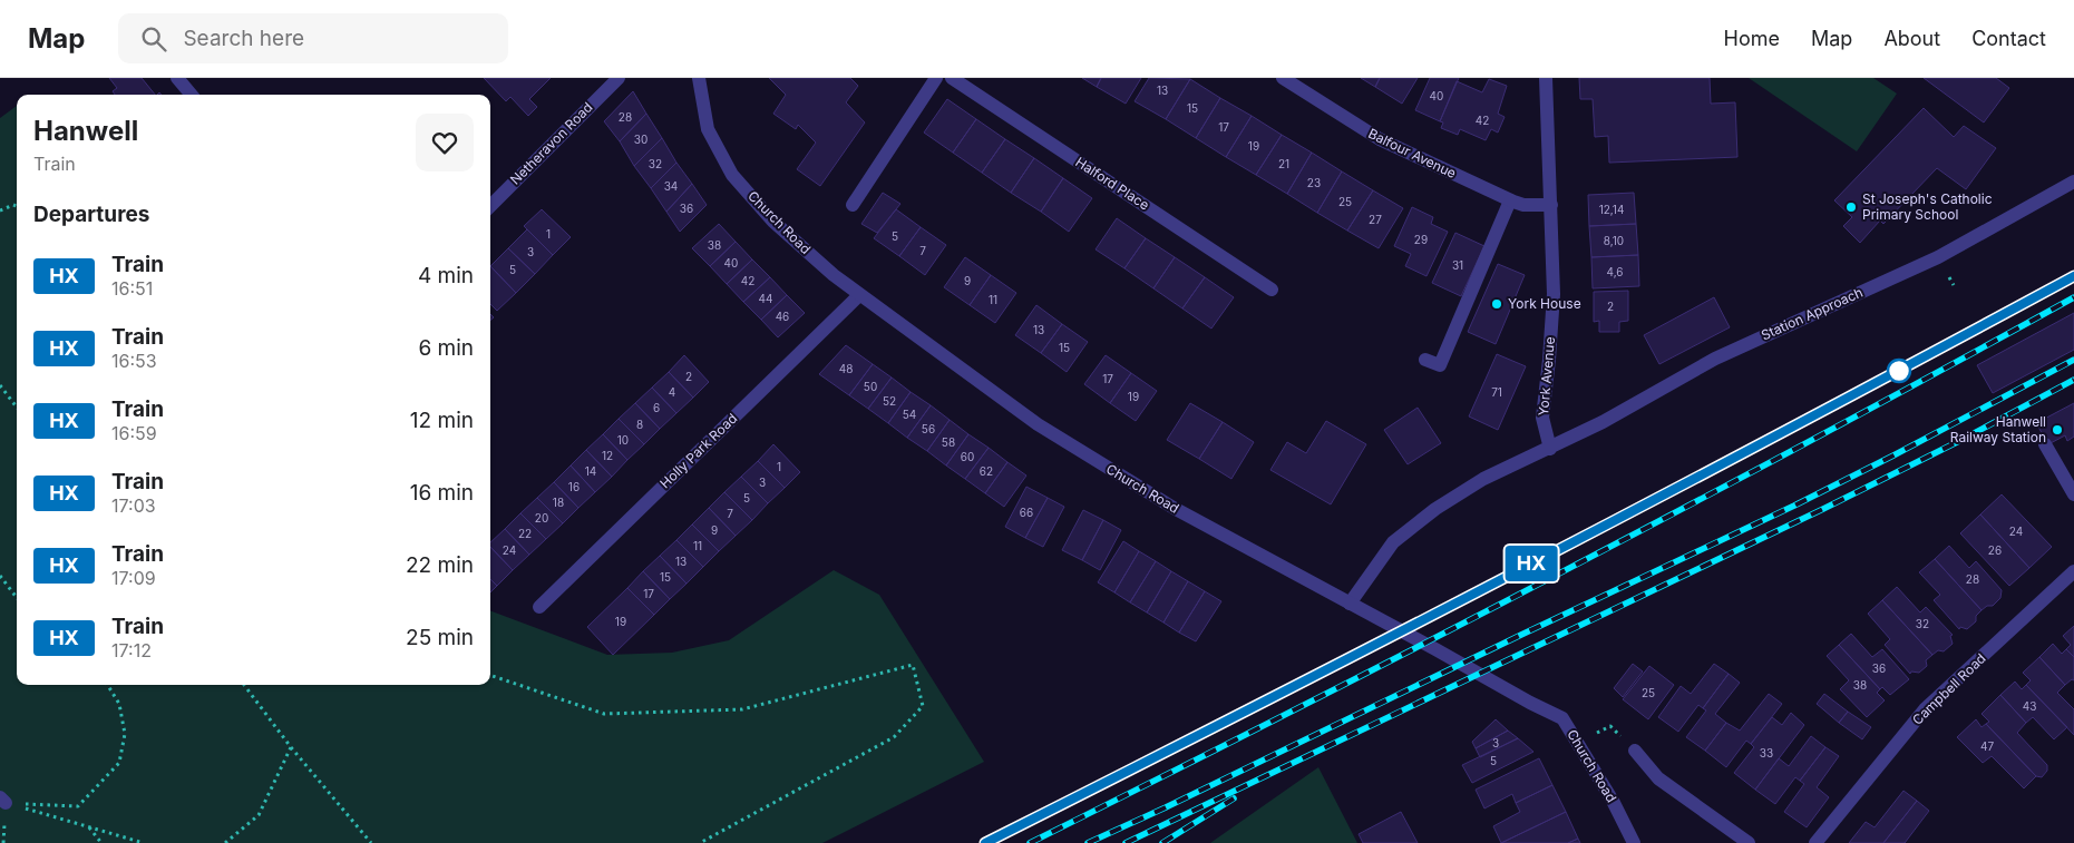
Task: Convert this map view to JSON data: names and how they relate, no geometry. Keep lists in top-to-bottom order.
{
  "streets": {
    "street": [
      "Netheravon Road",
      "Balfour Avenue",
      "Halford Place",
      "Church Road",
      "Station Approach",
      "York Avenue",
      "Holly Park Road",
      "Campbell Road"
    ]
  },
  "crossings": [
    ["Balfour Avenue", "York Avenue"],
    ["Church Road", "Holly Park Road"],
    ["Station Approach", "York Avenue"]
  ],
  "places": ["St Joseph's Catholic Primary School", "York House", "Hanwell Railway Station"],
  "house_numbers": [
    "13",
    "40",
    "15",
    "28",
    "42",
    "17",
    "30",
    "19",
    "32",
    "21",
    "23",
    "34",
    "25",
    "36",
    "12,14",
    "27",
    "1",
    "5",
    "29",
    "8,10",
    "38",
    "7",
    "3",
    "40",
    "31",
    "5",
    "4,6",
    "42",
    "9",
    "44",
    "11",
    "2",
    "46",
    "13",
    "15",
    "48",
    "2",
    "17",
    "50",
    "4",
    "71",
    "19",
    "52",
    "6",
    "54",
    "8",
    "56",
    "10",
    "58",
    "12",
    "60",
    "1",
    "14",
    "62",
    "3",
    "16",
    "5",
    "18",
    "66",
    "7",
    "20",
    "9",
    "24",
    "22",
    "11",
    "24",
    "26",
    "13",
    "15",
    "28",
    "17",
    "19",
    "32",
    "36",
    "38",
    "25",
    "43",
    "3",
    "47",
    "33",
    "5"
  ],
  "page": {
    "header": "Map",
    "search": "Search here",
    "nav": [
      "Home",
      "Map",
      "About",
      "Contact"
    ],
    "on_map": "HX",
    "heading": [
      ["Hanwell", "Train"],
      "Departures"
    ],
    "list": [
      {
        "mark": "HX",
        "name": "Train",
        "note": "16:51",
        "value": "4 min"
      },
      {
        "mark": "HX",
        "name": "Train",
        "note": "16:53",
        "value": "6 min"
      },
      {
        "mark": "HX",
        "name": "Train",
        "note": "16:59",
        "value": "12 min"
      },
      {
        "mark": "HX",
        "name": "Train",
        "note": "17:03",
        "value": "16 min"
      },
      {
        "mark": "HX",
        "name": "Train",
        "note": "17:09",
        "value": "22 min"
      },
      {
        "mark": "HX",
        "name": "Train",
        "note": "17:12",
        "value": "25 min"
      }
    ]
  }
}
